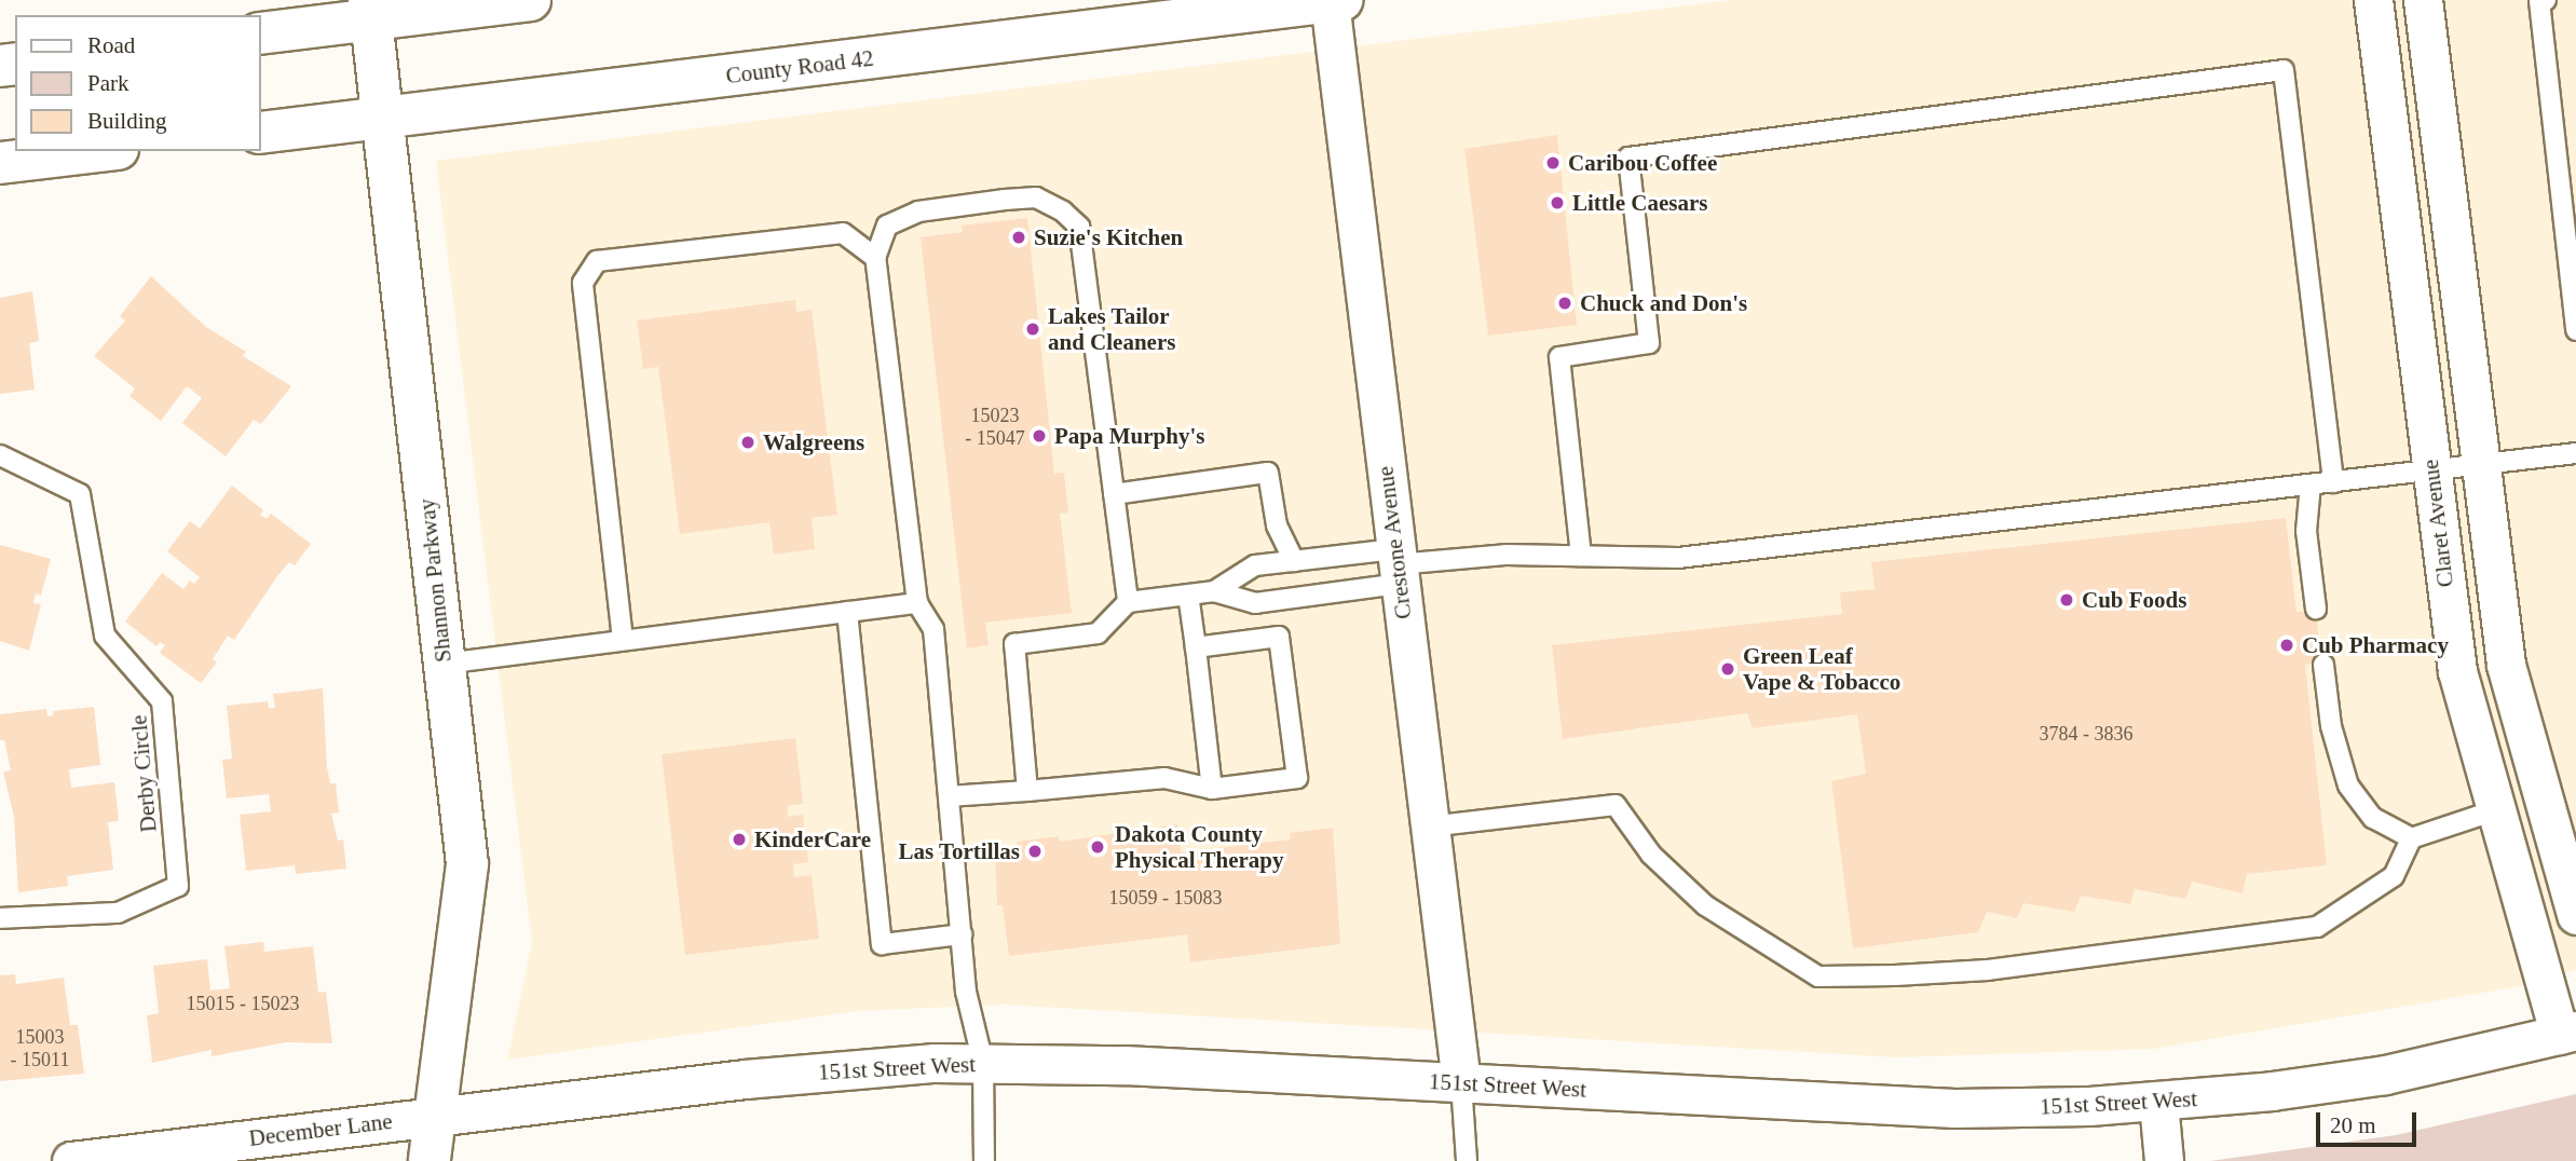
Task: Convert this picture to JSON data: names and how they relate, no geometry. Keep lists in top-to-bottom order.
{
  "streets": {
    "main road": ["County Road 42", "Shannon Parkway"],
    "street": [
      "Claret Avenue",
      "Crestone Avenue",
      "151st Street West",
      "December Lane"
    ],
    "lane": ["Derby Circle"]
  },
  "crossings": [
    ["County Road 42", "Crestone Avenue"],
    ["County Road 42", "Shannon Parkway"],
    ["Claret Avenue", "151st Street West"],
    ["Crestone Avenue", "151st Street West"],
    ["Shannon Parkway", "151st Street West"],
    ["Shannon Parkway", "December Lane"],
    ["151st Street West", "December Lane"]
  ],
  "places": [
    "Caribou Coffee",
    "Little Caesars",
    "Suzie's Kitchen",
    "Chuck and Don's",
    "Lakes Tailor and Cleaners",
    "Papa Murphy's",
    "Walgreens",
    "Cub Foods",
    "Cub Pharmacy",
    "Green Leaf Vape & Tobacco",
    "KinderCare",
    "Dakota County Physical Therapy",
    "Las Tortillas"
  ],
  "house_numbers": [
    "15023 - 15047",
    "3784 - 3836",
    "15059 - 15083",
    "15015 - 15023",
    "15003 - 15011"
  ],
  "legend": ["Road", "Park", "Building"],
  "scale_bar": "20 m"
}
